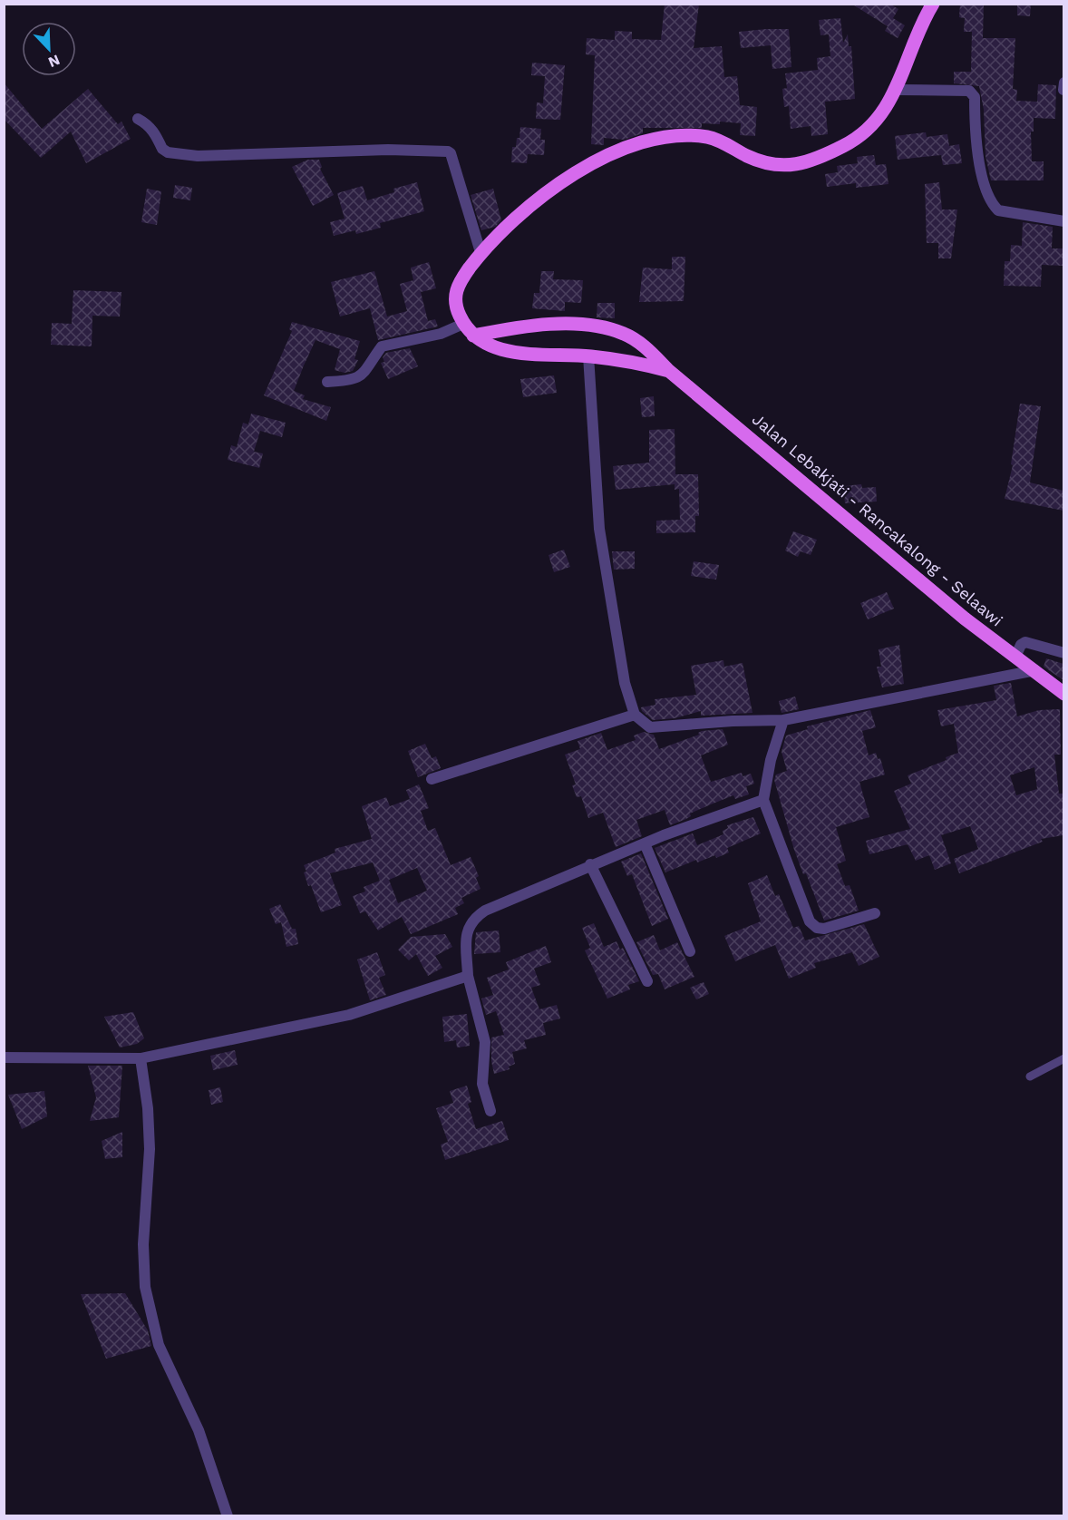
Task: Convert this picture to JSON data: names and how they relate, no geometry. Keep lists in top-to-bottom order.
{
  "streets": {
    "main road": ["Jalan Lebakjati - Rancakalong - Selaawi"]
  },
  "north": "bottom right"
}
